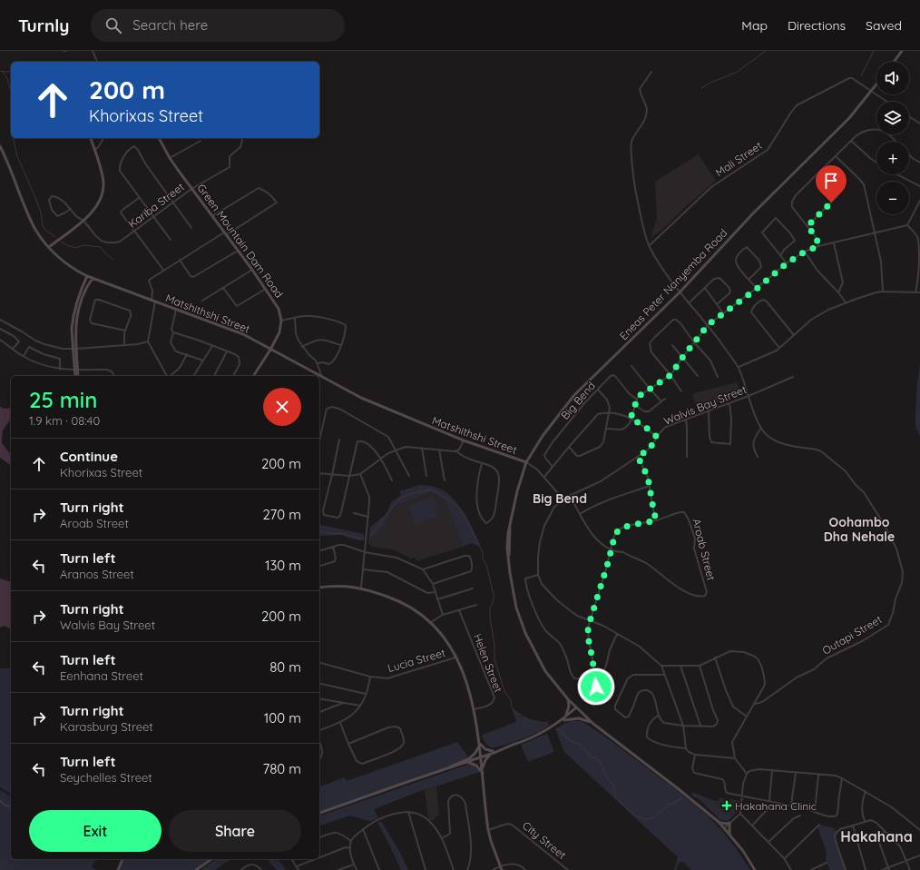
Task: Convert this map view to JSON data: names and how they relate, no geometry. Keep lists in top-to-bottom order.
{
  "streets": {
    "main road": ["Green Mountain Dam Road", "Eneas Peter Nanyemba Road", "Matshithshi Street"],
    "street": [
      "Mali Street",
      "Kariba Street",
      "Big Bend",
      "Walvis Bay Street",
      "Aroab Street",
      "Outapi Street",
      "Lucia Street",
      "Helen Street",
      "City Street"
    ]
  },
  "crossings": [
    ["Mali Street", "Eneas Peter Nanyemba Road"],
    ["Mali Street", "Outapi Street"],
    ["Kariba Street", "Green Mountain Dam Road"],
    ["Eneas Peter Nanyemba Road", "Matshithshi Street"],
    ["Eneas Peter Nanyemba Road", "Outapi Street"],
    ["Walvis Bay Street", "Outapi Street"]
  ],
  "districts": ["Big Bend", "Oohambo Dha Nehale", "Hakahana"],
  "places": {
    "health": ["Hakahana Clinic"]
  },
  "page": {
    "header": "Turnly",
    "search": "Search here",
    "nav": ["Map", "Directions", "Saved"],
    "map_buttons": ["+", "−"],
    "turn": ["200 m", "Khorixas Street"],
    "heading": ["25 min", "1.9 km · 08:40"],
    "list": [
      {
        "name": "Continue",
        "note": "Khorixas Street",
        "value": "200 m"
      },
      {
        "name": "Turn right",
        "note": "Aroab Street",
        "value": "270 m"
      },
      {
        "name": "Turn left",
        "note": "Aranos Street",
        "value": "130 m"
      },
      {
        "name": "Turn right",
        "note": "Walvis Bay Street",
        "value": "200 m"
      },
      {
        "name": "Turn left",
        "note": "Eenhana Street",
        "value": "80 m"
      },
      {
        "name": "Turn right",
        "note": "Karasburg Street",
        "value": "100 m"
      },
      {
        "name": "Turn left",
        "note": "Seychelles Street",
        "value": "780 m"
      }
    ],
    "buttons": ["Exit", "Share"]
  }
}
